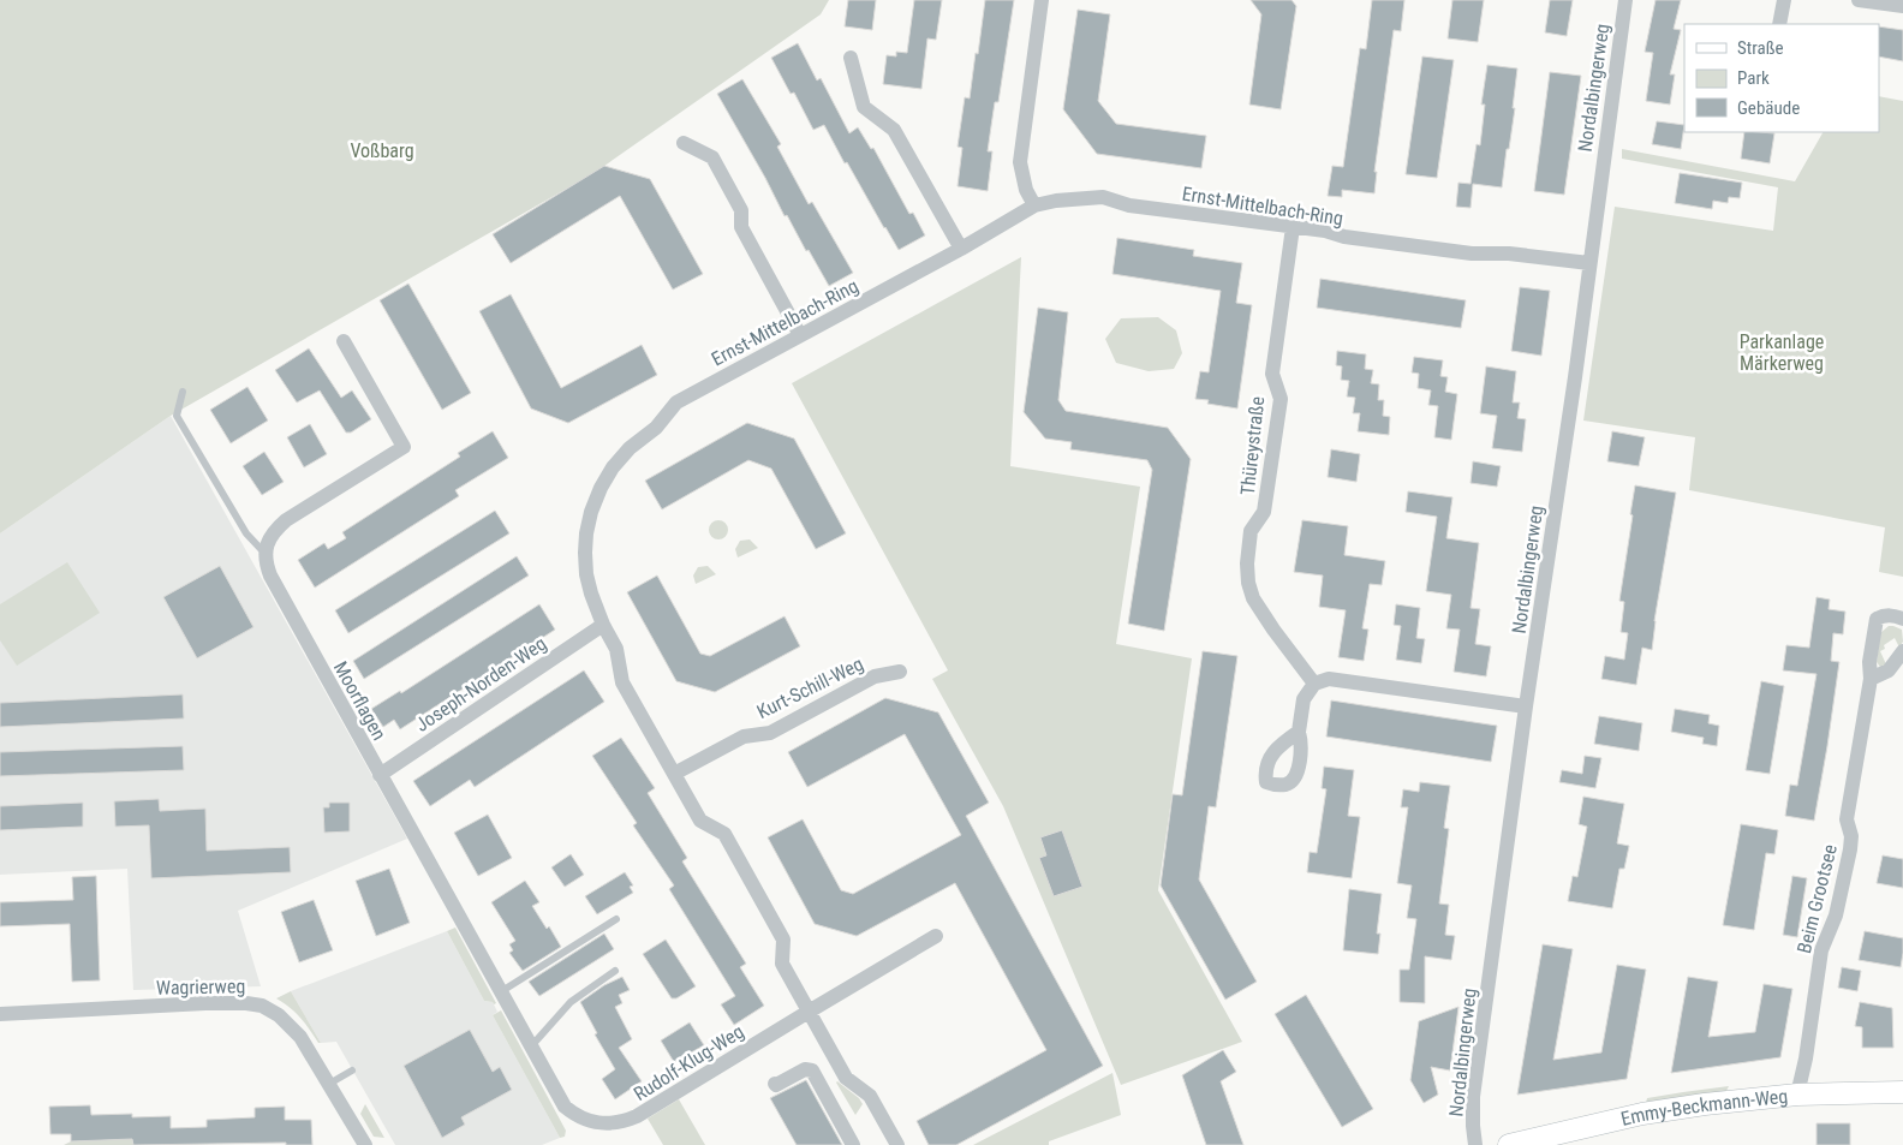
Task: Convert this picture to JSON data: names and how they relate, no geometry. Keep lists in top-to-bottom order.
{
  "streets": {
    "street": [
      "Nordalbingerweg",
      "Ernst-Mittelbach-Ring",
      "Thüreystraße",
      "Joseph-Norden-Weg",
      "Kurt-Schill-Weg",
      "Moorflagen",
      "Beim Grootsee",
      "Wagrierweg",
      "Rudolf-Klug-Weg",
      "Emmy-Beckmann-Weg"
    ]
  },
  "crossings": [
    ["Nordalbingerweg", "Ernst-Mittelbach-Ring"],
    ["Ernst-Mittelbach-Ring", "Thüreystraße"],
    ["Ernst-Mittelbach-Ring", "Joseph-Norden-Weg"],
    ["Ernst-Mittelbach-Ring", "Kurt-Schill-Weg"],
    ["Ernst-Mittelbach-Ring", "Rudolf-Klug-Weg"],
    ["Joseph-Norden-Weg", "Moorflagen"],
    ["Moorflagen", "Rudolf-Klug-Weg"],
    ["Beim Grootsee", "Emmy-Beckmann-Weg"]
  ],
  "parks": ["Voßbarg", "Parkanlage Märkerweg"],
  "legend": ["Straße", "Park", "Gebäude"]
}
